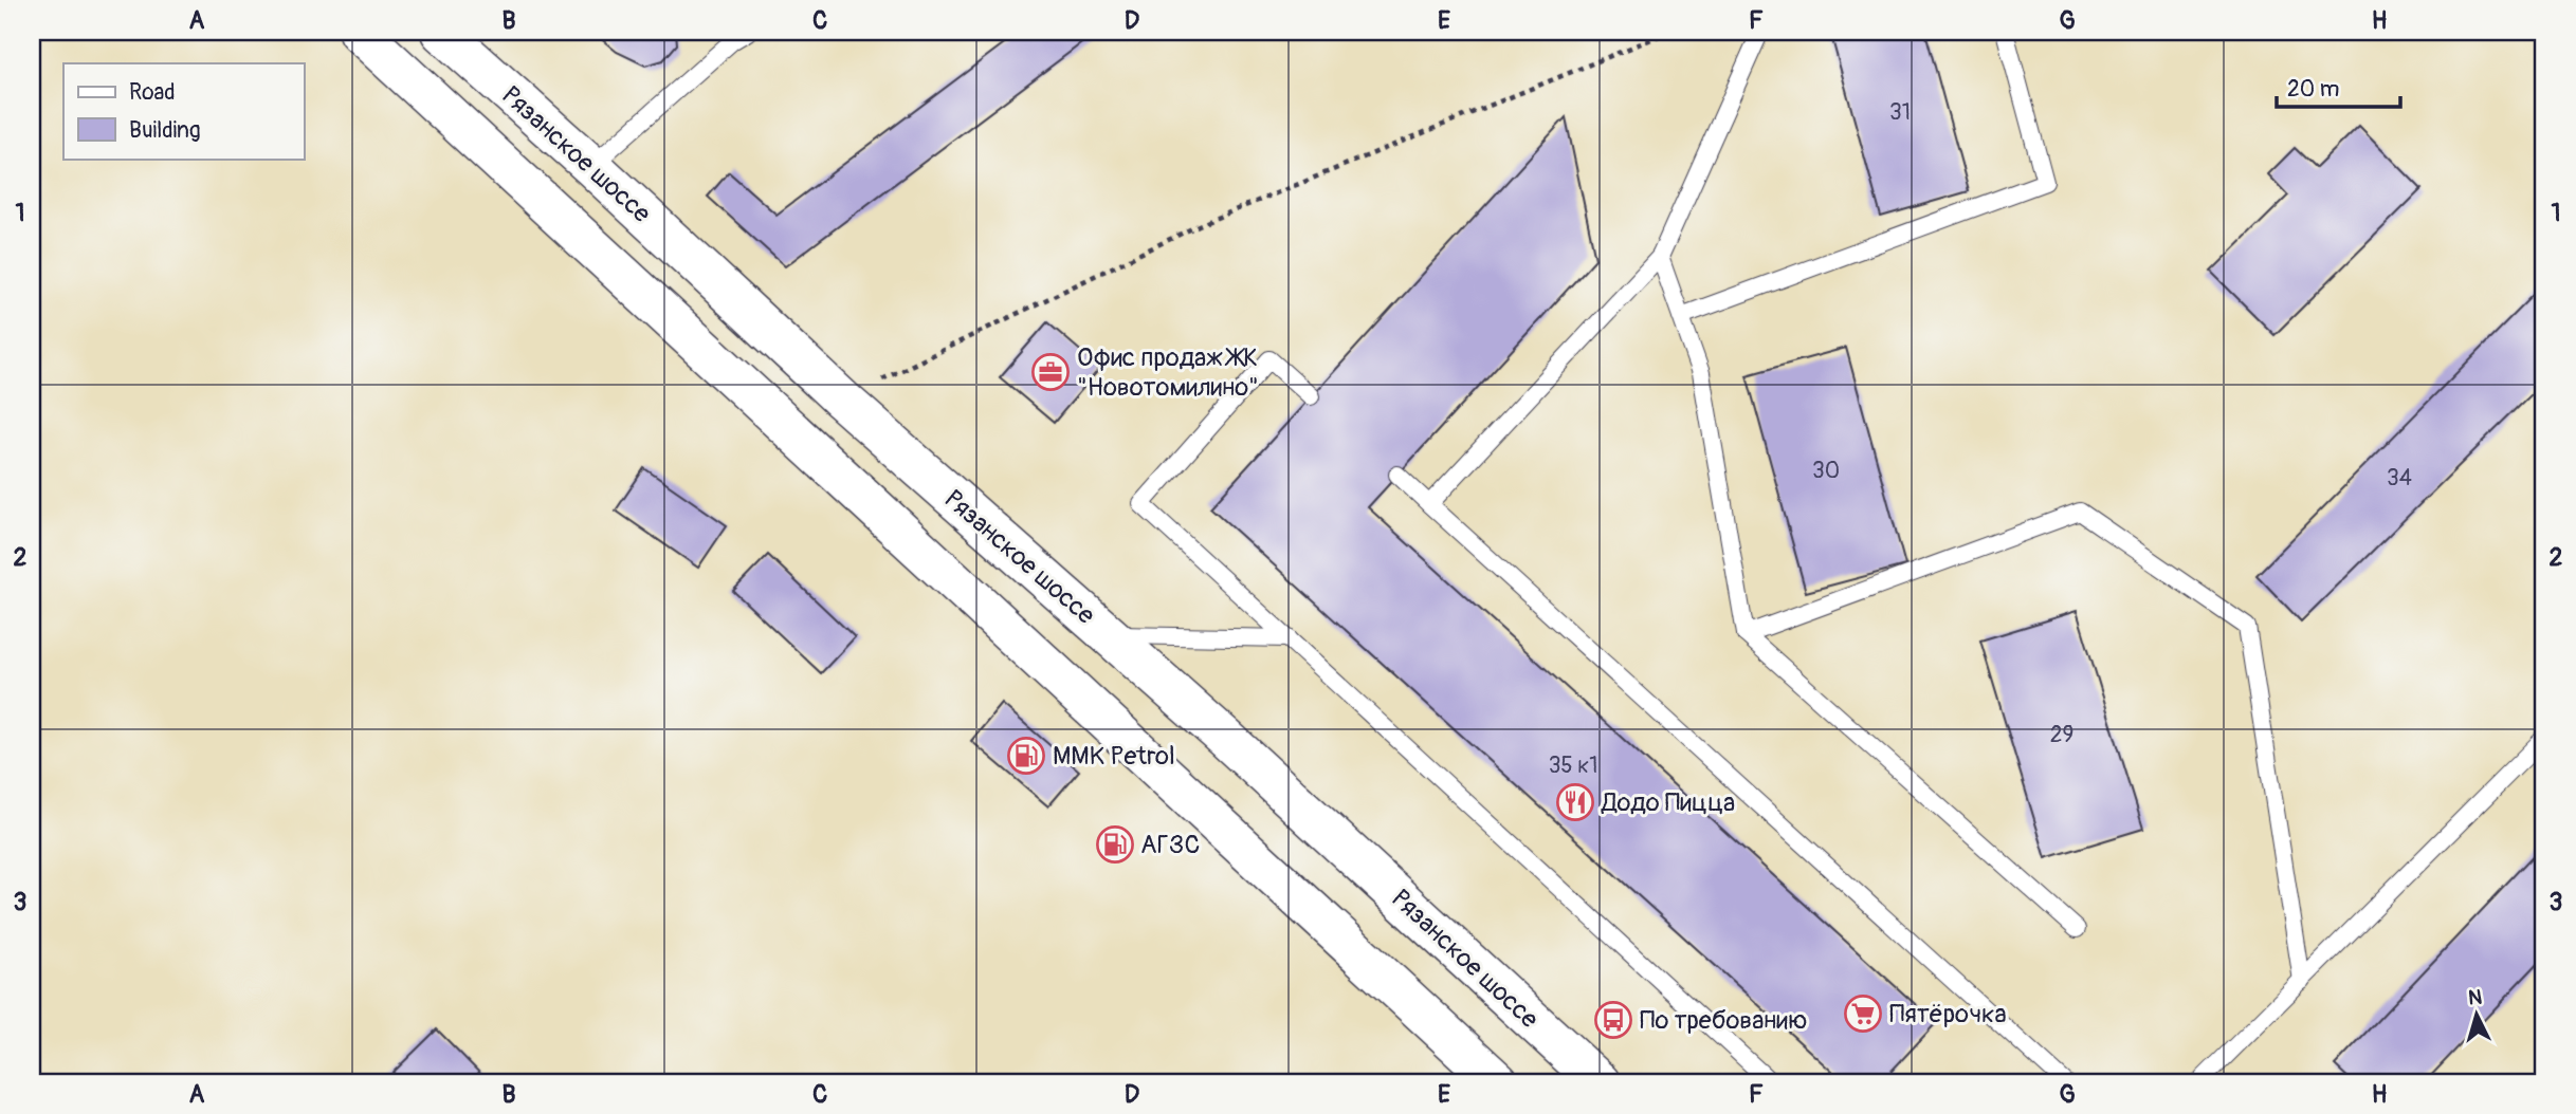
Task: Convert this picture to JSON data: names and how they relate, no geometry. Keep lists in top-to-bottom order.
{
  "streets": {
    "main road": ["Рязанское шоссе"]
  },
  "places": {
    "office": ["Офис продаж ЖК \"Новотомилино\""],
    "fuel station": ["MMK Petrol", "АГЗС"],
    "restaurant": ["Додо Пицца"],
    "supermarket": ["Пятёрочка"],
    "bus stop": ["По требованию"]
  },
  "house_numbers": [
    "31",
    "30",
    "34",
    "29",
    "35 к1"
  ],
  "legend": ["Road", "Building"],
  "scale_bar": "20 m",
  "north": "top",
  "grid": {
    "columns": [
      "A",
      "B",
      "C",
      "D",
      "E",
      "F",
      "G",
      "H"
    ],
    "rows": ["1", "2", "3"]
  }
}
